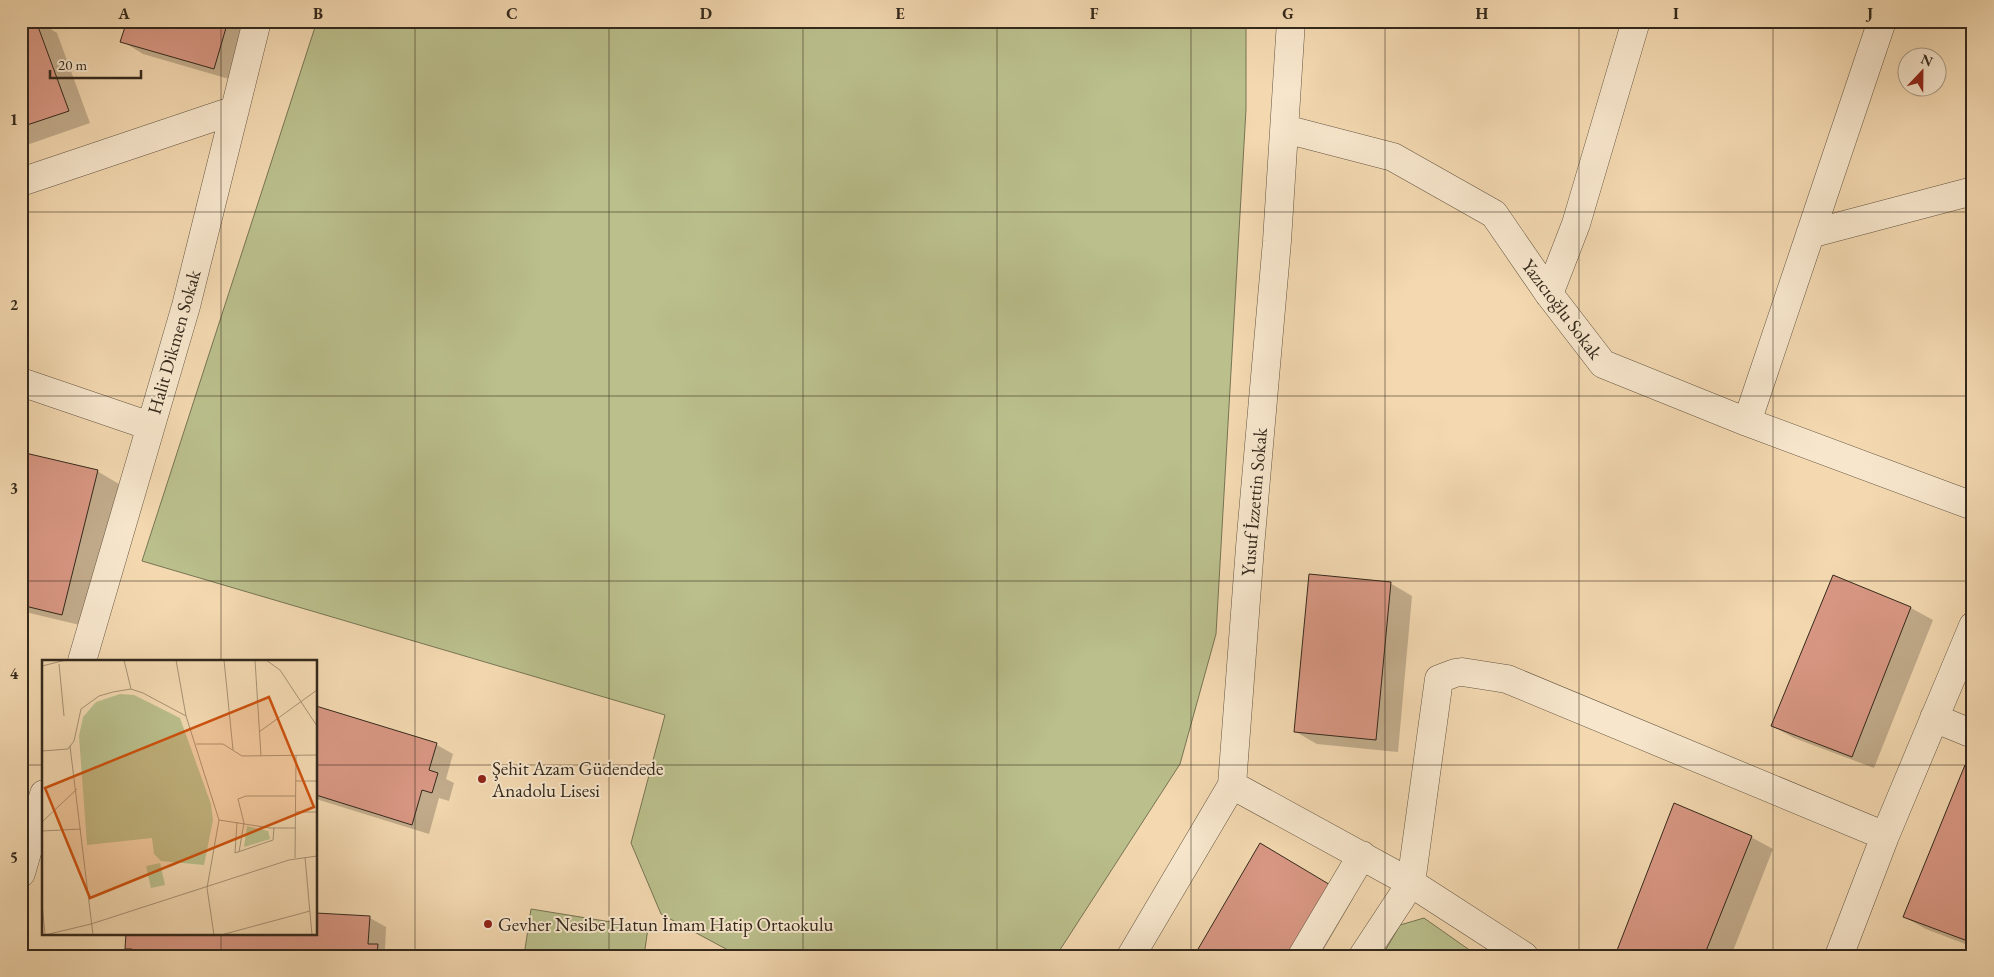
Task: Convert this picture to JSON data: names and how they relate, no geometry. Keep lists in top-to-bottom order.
{
  "streets": {
    "street": ["Yazıcıoğlu Sokak", "Halit Dikmen Sokak", "Yusuf İzzettin Sokak"]
  },
  "crossings": [
    ["Yazıcıoğlu Sokak", "Yusuf İzzettin Sokak"]
  ],
  "places": ["Şehit Azam Güdendede Anadolu Lisesi", "Gevher Nesibe Hatun İmam Hatip Ortaokulu"],
  "scale_bar": "20 m",
  "north": "top",
  "grid": {
    "columns": [
      "A",
      "B",
      "C",
      "D",
      "E",
      "F",
      "G",
      "H",
      "I",
      "J"
    ],
    "rows": [
      "1",
      "2",
      "3",
      "4",
      "5"
    ]
  }
}
